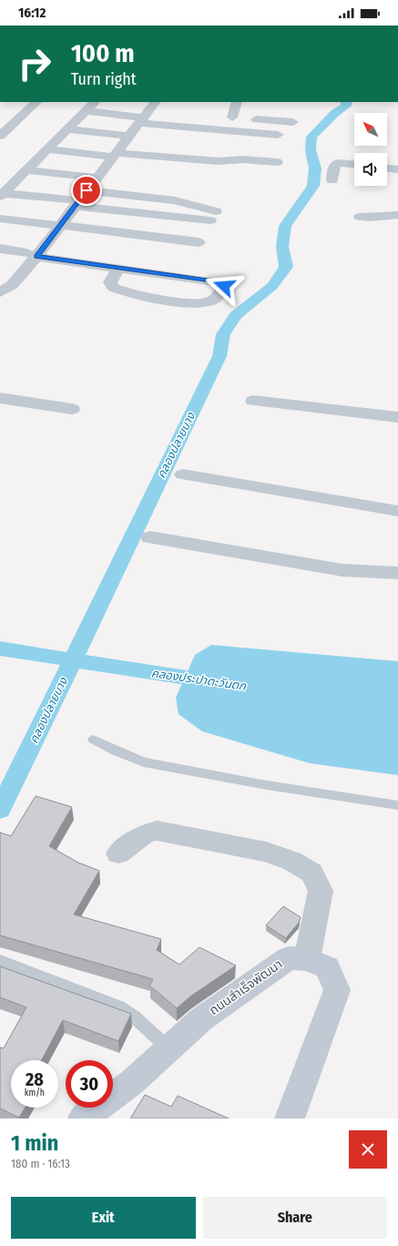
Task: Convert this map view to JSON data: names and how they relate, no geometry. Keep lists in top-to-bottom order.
{
  "streets": {
    "street": ["ถนนสำเร็จพัฒนา"]
  },
  "water": ["คลองปลายบาง", "คลองประปาตะวันตก"],
  "north": "top left",
  "page": {
    "status": "16:12",
    "turn": ["100 m", "Turn right"],
    "speed": "28 km/h",
    "limit": "30",
    "heading": ["1 min", "180 m · 16:13"],
    "buttons": ["Exit", "Share"]
  }
}
